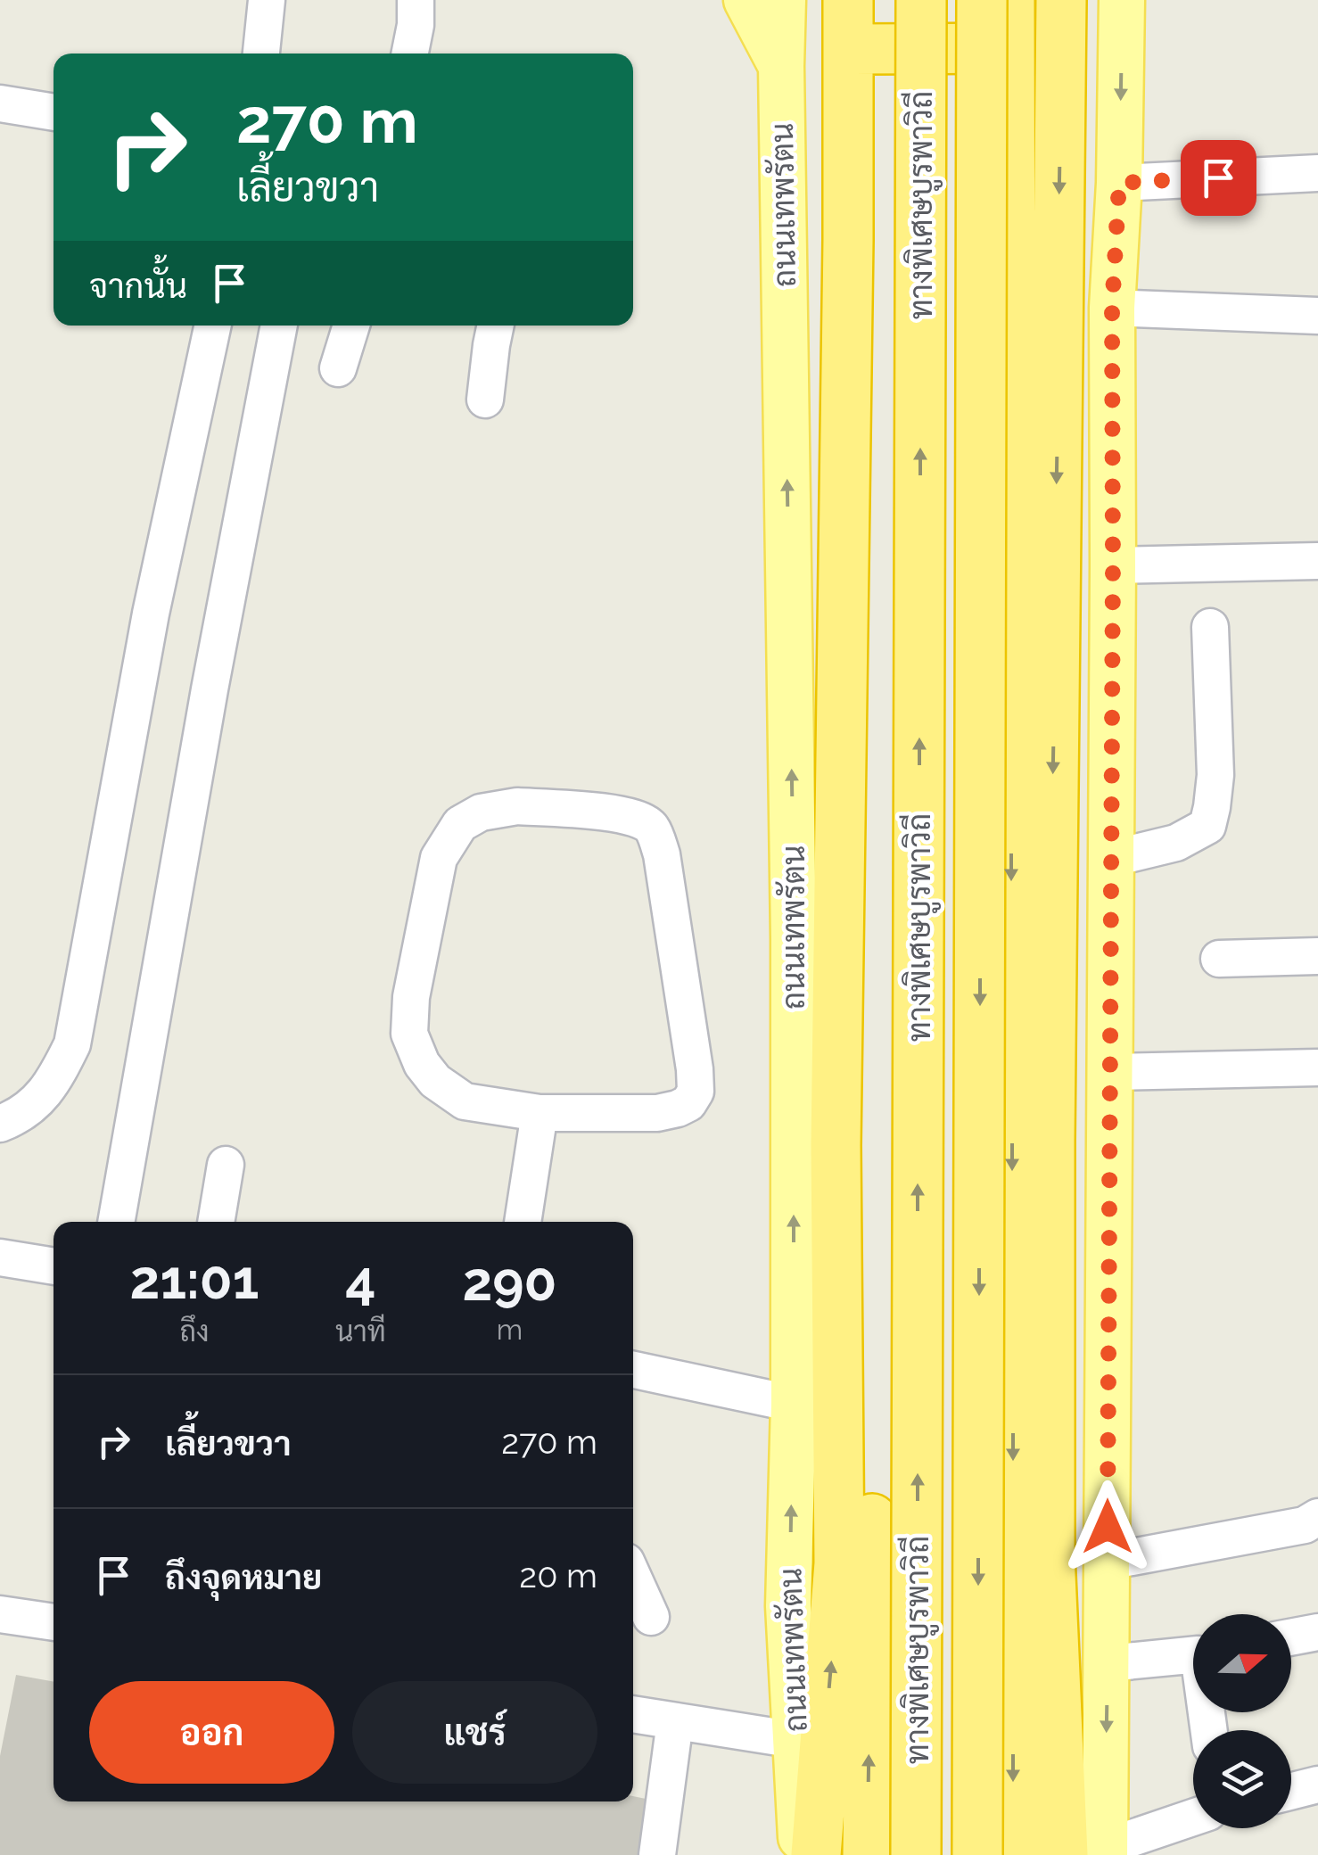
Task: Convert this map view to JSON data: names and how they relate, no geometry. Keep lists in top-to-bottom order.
{
  "streets": {
    "highway": ["ทางพิเศษบูรพาวิถี"],
    "main road": ["ถนนเทพรัตน"]
  },
  "north": "right",
  "page": {
    "turn": ["270 m", "เลี้ยวขวา"],
    "then": "จากนั้น",
    "eta": [
      "21:01",
      "ถึง",
      "4",
      "นาที",
      "290",
      "m"
    ],
    "list": [
      {
        "name": "เลี้ยวขวา",
        "value": "270 m"
      },
      {
        "name": "ถึงจุดหมาย",
        "value": "20 m"
      }
    ],
    "buttons": ["ออก", "แชร์"]
  }
}
